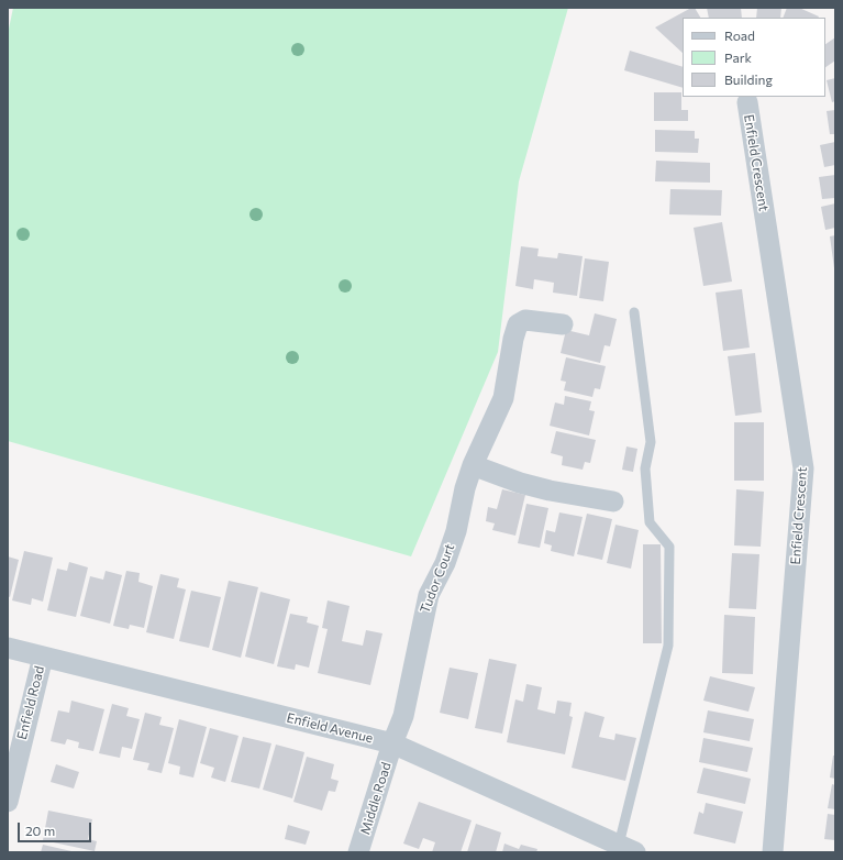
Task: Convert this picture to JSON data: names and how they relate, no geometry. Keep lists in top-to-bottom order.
{
  "streets": {
    "street": [
      "Enfield Crescent",
      "Tudor Court",
      "Enfield Road",
      "Enfield Avenue",
      "Middle Road"
    ]
  },
  "crossings": [
    ["Tudor Court", "Enfield Avenue"],
    ["Tudor Court", "Middle Road"],
    ["Enfield Road", "Enfield Avenue"],
    ["Enfield Avenue", "Middle Road"]
  ],
  "legend": ["Road", "Park", "Building"],
  "scale_bar": "20 m"
}
